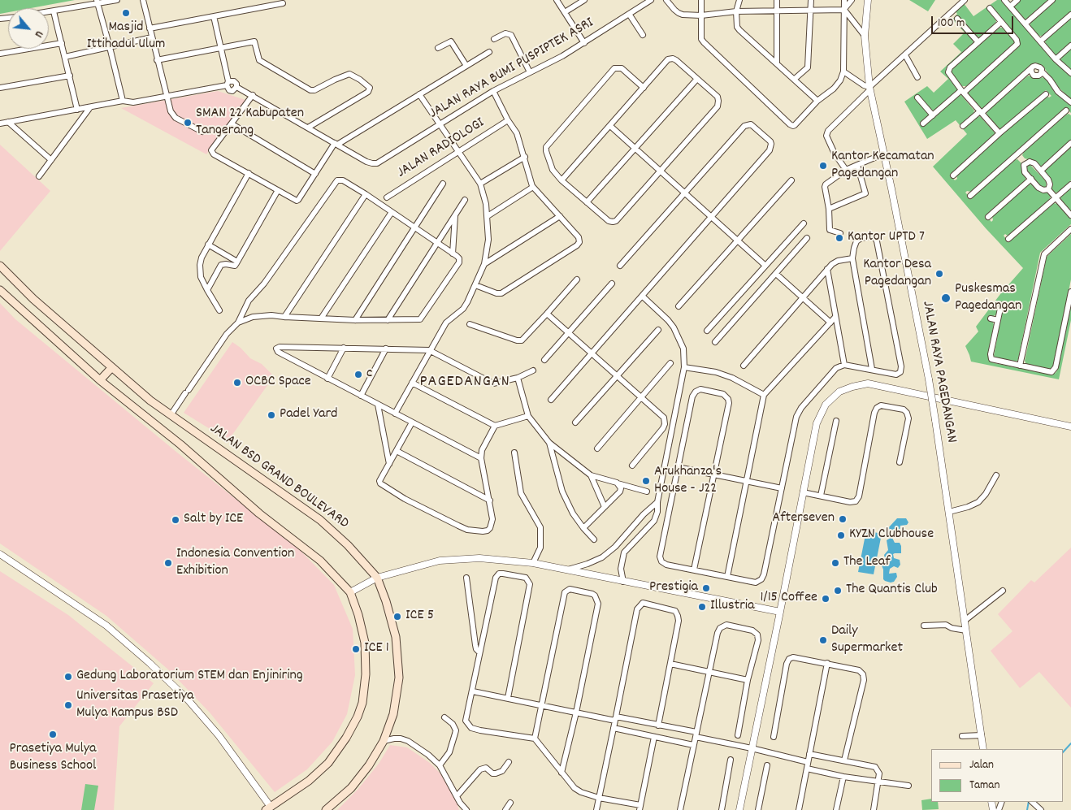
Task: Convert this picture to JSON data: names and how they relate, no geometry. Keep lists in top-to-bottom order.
{
  "streets": {
    "main road": ["JALAN BSD GRAND BOULEVARD"],
    "street": ["JALAN RAYA BUMI PUSPIPTEK ASRI", "JALAN RADIOLOGI", "JALAN RAYA PAGEDANGAN"]
  },
  "districts": ["PAGEDANGAN"],
  "places": [
    "Masjid Ittihadul Ulum",
    "SMAN 22 Kabupaten Tangerang",
    "Kantor Kecamatan Pagedangan",
    "Kantor UPTD 7",
    "Kantor Desa Pagedangan",
    "Puskesmas Pagedangan",
    "c",
    "OCBC Space",
    "Padel Yard",
    "Arukhanza's House - J22",
    "Afterseven",
    "Salt by ICE",
    "KYZN Clubhouse",
    "Indonesia Convention Exhibition",
    "The Leaf",
    "Prestigia",
    "The Quantis Club",
    "1/15 Coffee",
    "Illustria",
    "ICE 5",
    "Daily Supermarket",
    "ICE 1",
    "Gedung Laboratorium STEM dan Enjiniring",
    "Universitas Prasetiya Mulya Kampus BSD",
    "Prasetiya Mulya Business School"
  ],
  "legend": ["Jalan", "Taman"],
  "scale_bar": "100 m",
  "north": "bottom right"
}
